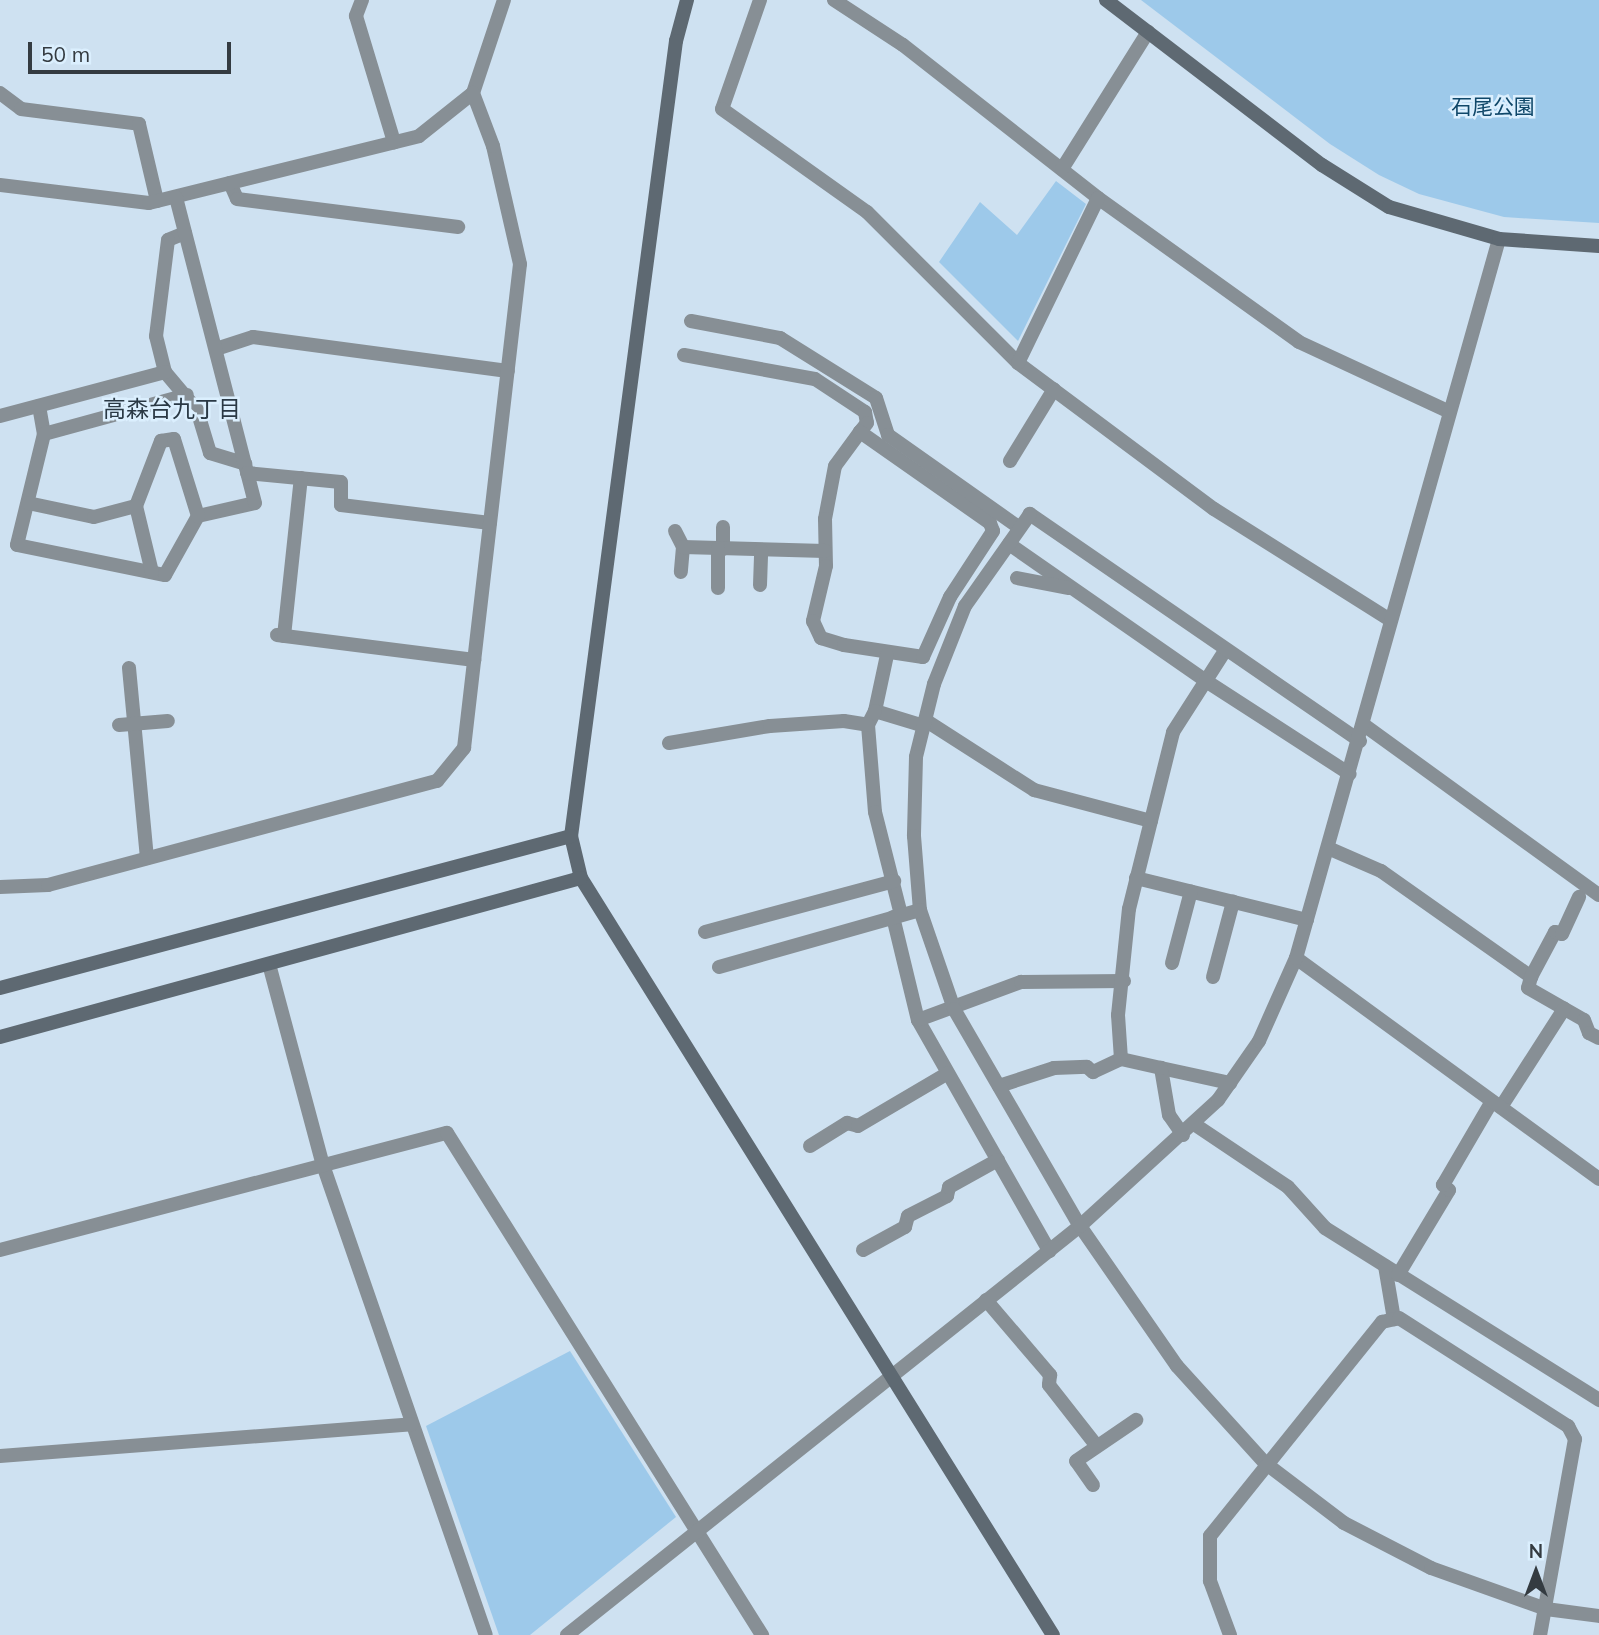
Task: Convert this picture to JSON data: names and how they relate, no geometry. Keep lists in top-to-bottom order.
{
  "districts": ["高森台九丁目"],
  "parks": ["石尾公園"],
  "scale_bar": "50 m",
  "north": "top"
}
